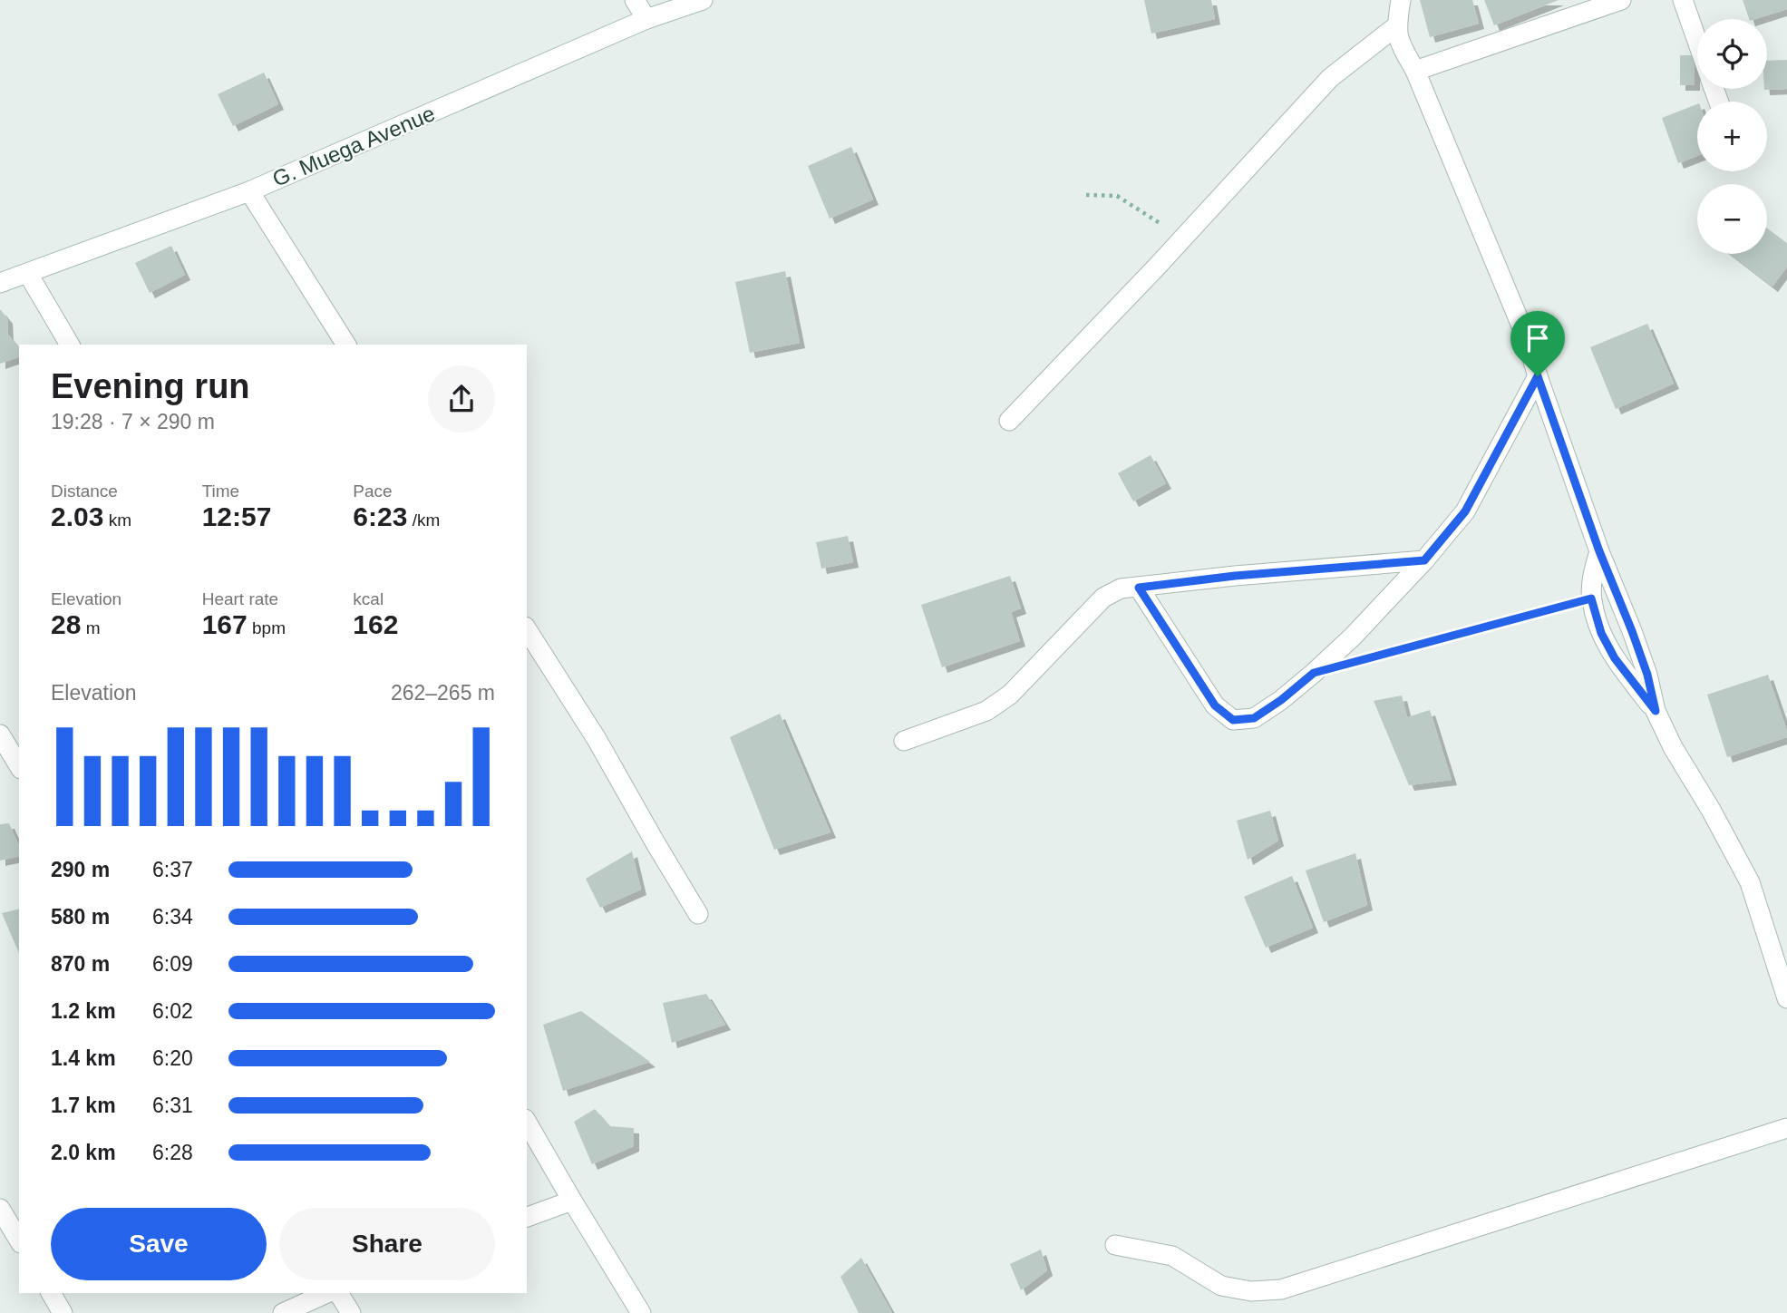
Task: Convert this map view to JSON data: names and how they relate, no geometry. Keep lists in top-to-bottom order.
{
  "streets": {
    "street": ["G. Muega Avenue"]
  },
  "page": {
    "map_buttons": ["+", "−"],
    "heading": ["Evening run", "19:28 · 7 × 290 m"],
    "stats": [
      ["Distance", "2.03 km"],
      ["Time", "12:57"],
      ["Pace", "6:23 /km"],
      ["Elevation", "28 m"],
      ["Heart rate", "167 bpm"],
      ["kcal", "162"]
    ],
    "chart": ["Elevation", "262–265 m"],
    "list": [
      {
        "name": "290 m",
        "note": "6:37"
      },
      {
        "name": "580 m",
        "note": "6:34"
      },
      {
        "name": "870 m",
        "note": "6:09"
      },
      {
        "name": "1.2 km",
        "note": "6:02"
      },
      {
        "name": "1.4 km",
        "note": "6:20"
      },
      {
        "name": "1.7 km",
        "note": "6:31"
      },
      {
        "name": "2.0 km",
        "note": "6:28"
      }
    ],
    "buttons": ["Save", "Share"]
  }
}
